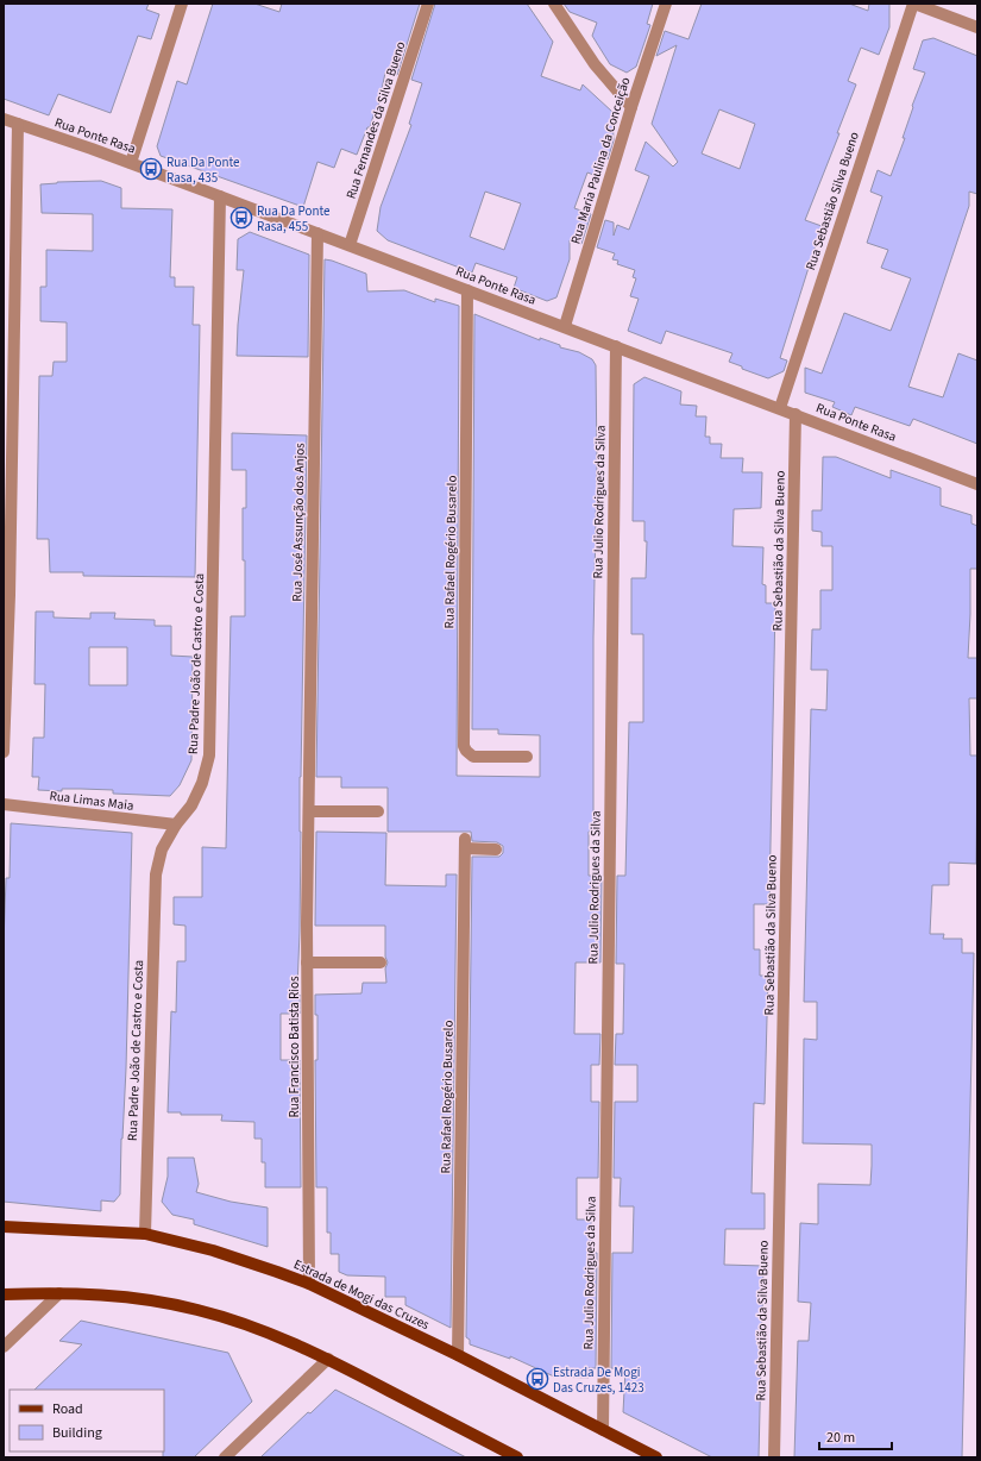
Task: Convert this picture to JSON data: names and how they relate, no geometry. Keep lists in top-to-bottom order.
{
  "streets": {
    "main road": ["Estrada de Mogi das Cruzes"],
    "street": [
      "Rua Fernandes da Silva Bueno",
      "Rua Ponte Rasa",
      "Rua Maria Paulina da Conceição",
      "Rua Sebastião Silva Bueno",
      "Rua Julio Rodrigues da Silva",
      "Rua José Assunção dos Anjos",
      "Rua Sebastião da Silva Bueno",
      "Rua Rafael Rogério Busarelo",
      "Rua Padre João de Castro e Costa",
      "Rua Limas Maia",
      "Rua Francisco Batista Rios"
    ]
  },
  "crossings": [
    ["Rua Fernandes da Silva Bueno", "Rua Ponte Rasa"],
    ["Rua Ponte Rasa", "Rua Maria Paulina da Conceição"],
    ["Rua Ponte Rasa", "Rua Sebastião Silva Bueno"],
    ["Rua Ponte Rasa", "Rua Julio Rodrigues da Silva"],
    ["Rua Ponte Rasa", "Rua José Assunção dos Anjos"],
    ["Rua Ponte Rasa", "Rua Sebastião da Silva Bueno"],
    ["Rua Ponte Rasa", "Rua Rafael Rogério Busarelo"],
    ["Rua Ponte Rasa", "Rua Padre João de Castro e Costa"],
    ["Rua Julio Rodrigues da Silva", "Estrada de Mogi das Cruzes"],
    ["Rua José Assunção dos Anjos", "Rua Francisco Batista Rios"],
    ["Rua Rafael Rogério Busarelo", "Estrada de Mogi das Cruzes"],
    ["Rua Padre João de Castro e Costa", "Rua Limas Maia"],
    ["Rua Padre João de Castro e Costa", "Estrada de Mogi das Cruzes"],
    ["Rua Francisco Batista Rios", "Estrada de Mogi das Cruzes"]
  ],
  "places": {
    "bus stop": ["Rua Da Ponte Rasa, 435", "Rua Da Ponte Rasa, 455", "Estrada De Mogi Das Cruzes, 1423"]
  },
  "legend": ["Road", "Building"],
  "scale_bar": "20 m"
}
